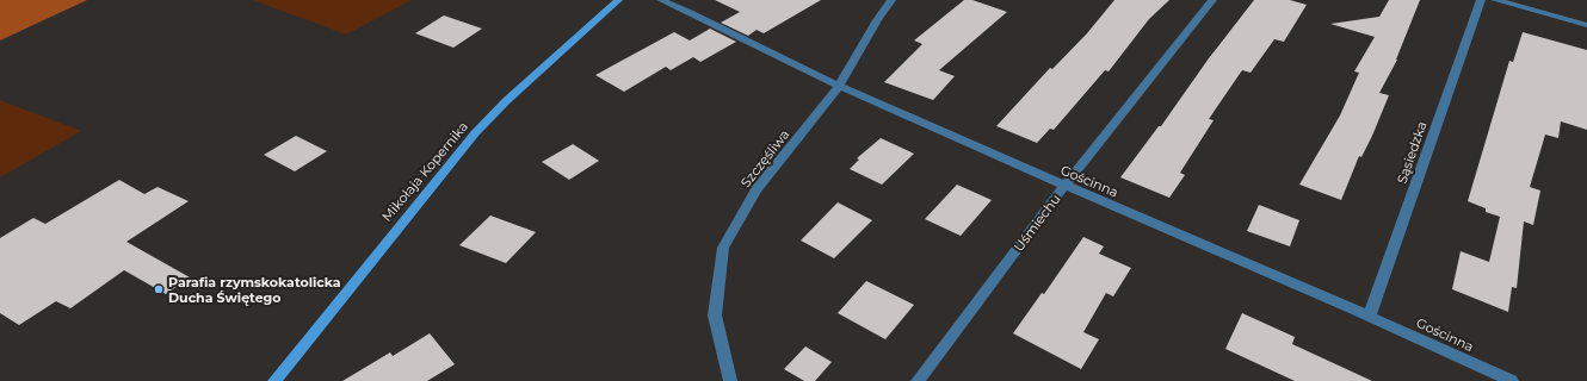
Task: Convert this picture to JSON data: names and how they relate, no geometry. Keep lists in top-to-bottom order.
{
  "streets": {
    "street": [
      "Sąsiedzka",
      "Szczęśliwa",
      "Mikołaja Kopernika",
      "Gościnna",
      "Uśmiechu"
    ]
  },
  "crossings": [
    ["Sąsiedzka", "Gościnna"],
    ["Szczęśliwa", "Gościnna"],
    ["Gościnna", "Uśmiechu"]
  ],
  "places": ["Parafia rzymskokatolicka Ducha Świętego"]
}
